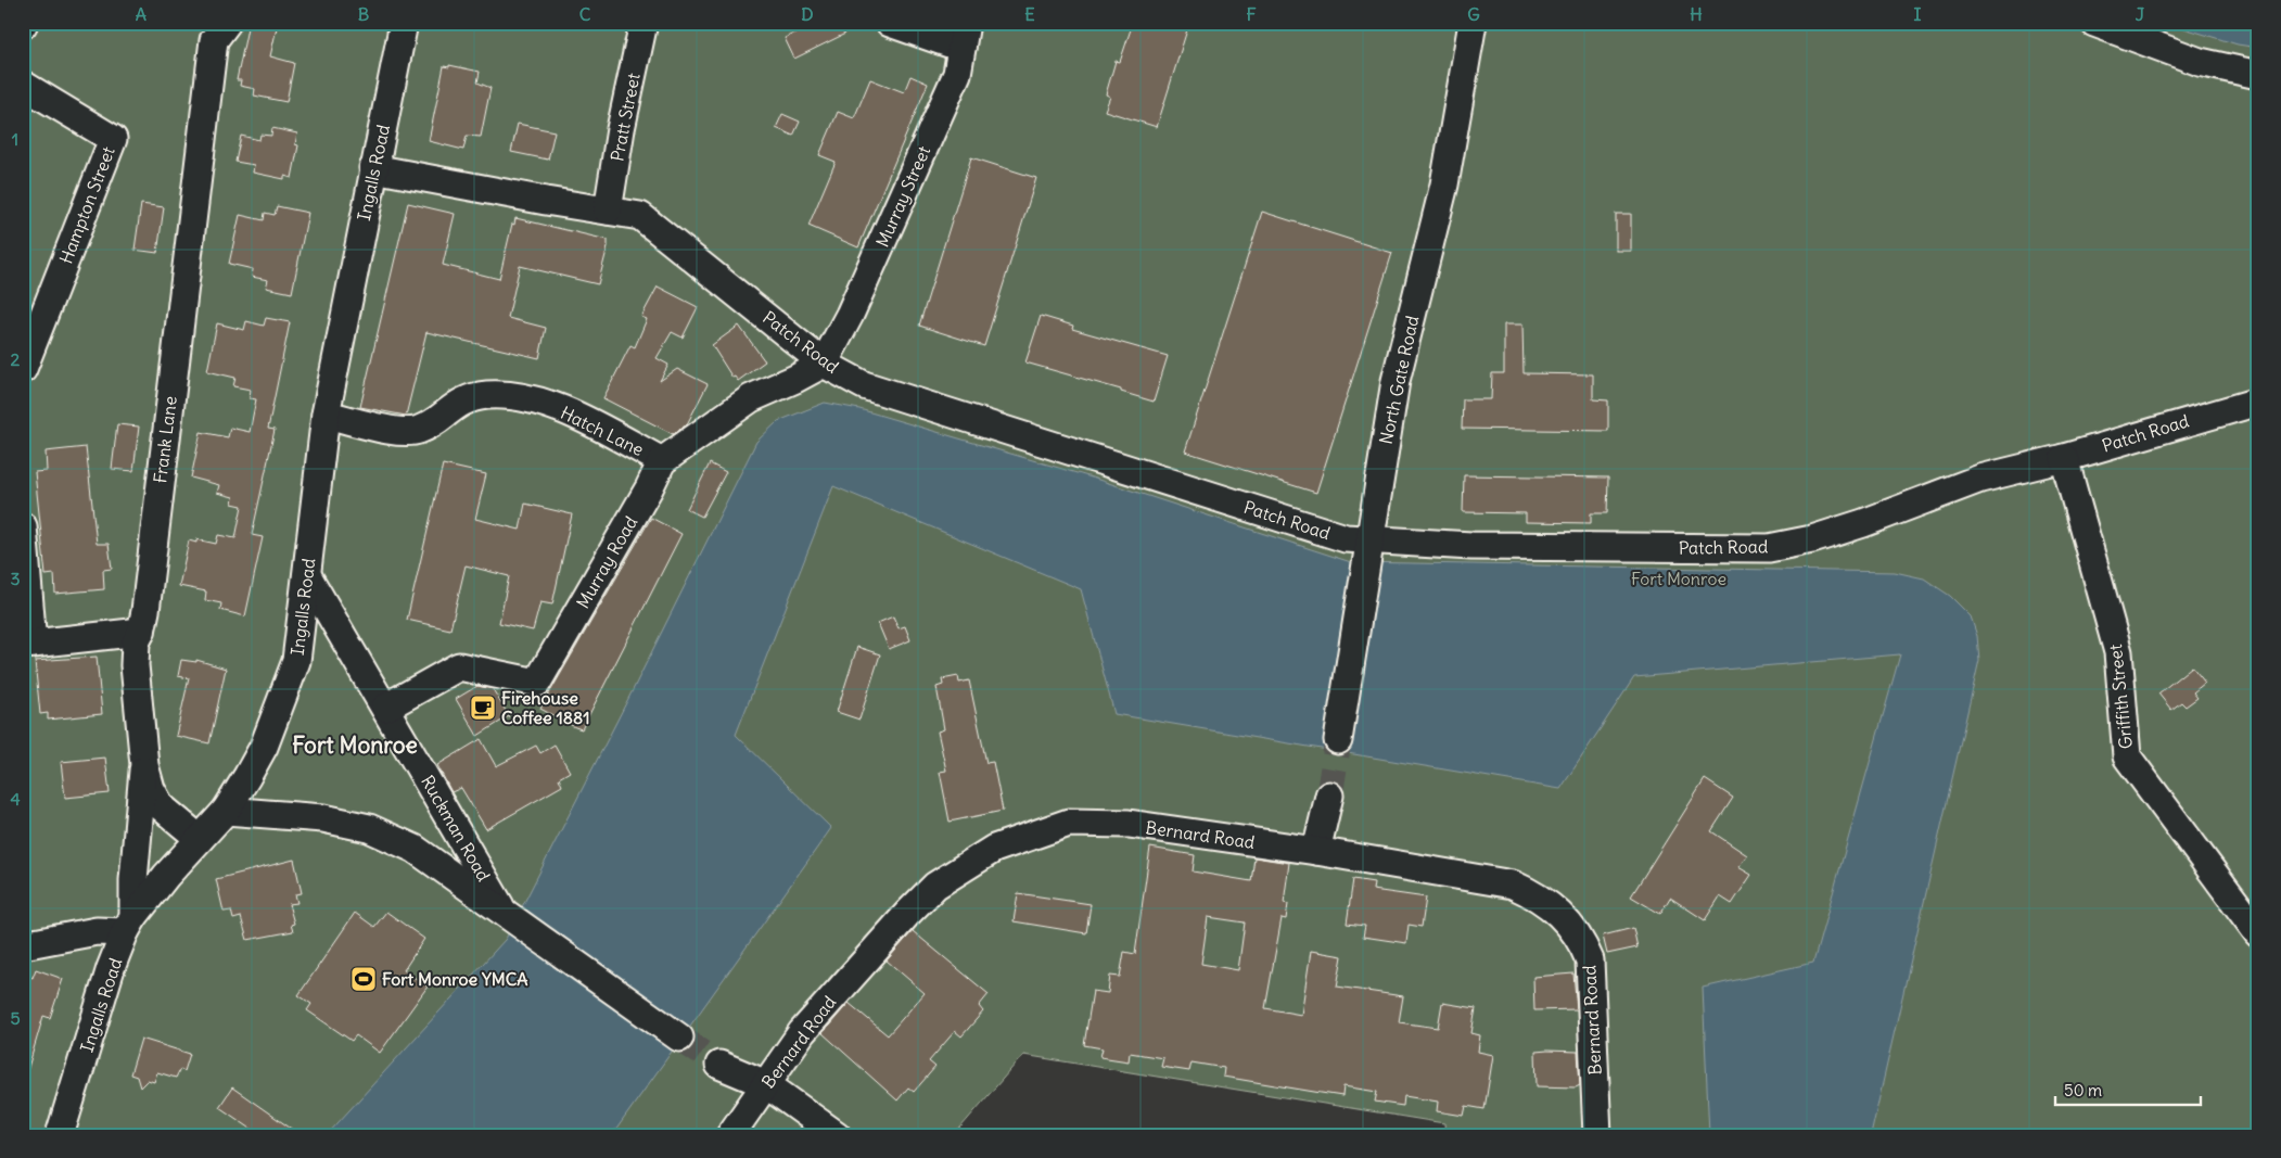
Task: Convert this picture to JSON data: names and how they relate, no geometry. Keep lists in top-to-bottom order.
{
  "streets": {
    "street": [
      "Pratt Street",
      "Ingalls Road",
      "Murray Street",
      "Hampton Street",
      "Patch Road",
      "North Gate Road",
      "Hatch Lane",
      "Frank Lane",
      "Murray Road",
      "Griffith Street",
      "Ruckman Road",
      "Bernard Road"
    ]
  },
  "crossings": [
    ["Pratt Street", "Patch Road"],
    ["Ingalls Road", "Patch Road"],
    ["Ingalls Road", "Hatch Lane"],
    ["Ingalls Road", "Frank Lane"],
    ["Ingalls Road", "Ruckman Road"],
    ["Murray Street", "Patch Road"],
    ["Murray Street", "Murray Road"],
    ["Patch Road", "North Gate Road"],
    ["Patch Road", "Murray Road"],
    ["Patch Road", "Griffith Street"],
    ["Hatch Lane", "Murray Road"],
    ["Murray Road", "Ruckman Road"]
  ],
  "districts": ["Fort Monroe"],
  "parks": ["Fort Monroe"],
  "places": {
    "cafe": ["Firehouse Coffee 1881"],
    "sports": ["Fort Monroe YMCA"]
  },
  "scale_bar": "50 m",
  "grid": {
    "columns": [
      "A",
      "B",
      "C",
      "D",
      "E",
      "F",
      "G",
      "H",
      "I",
      "J"
    ],
    "rows": [
      "1",
      "2",
      "3",
      "4",
      "5"
    ]
  }
}
